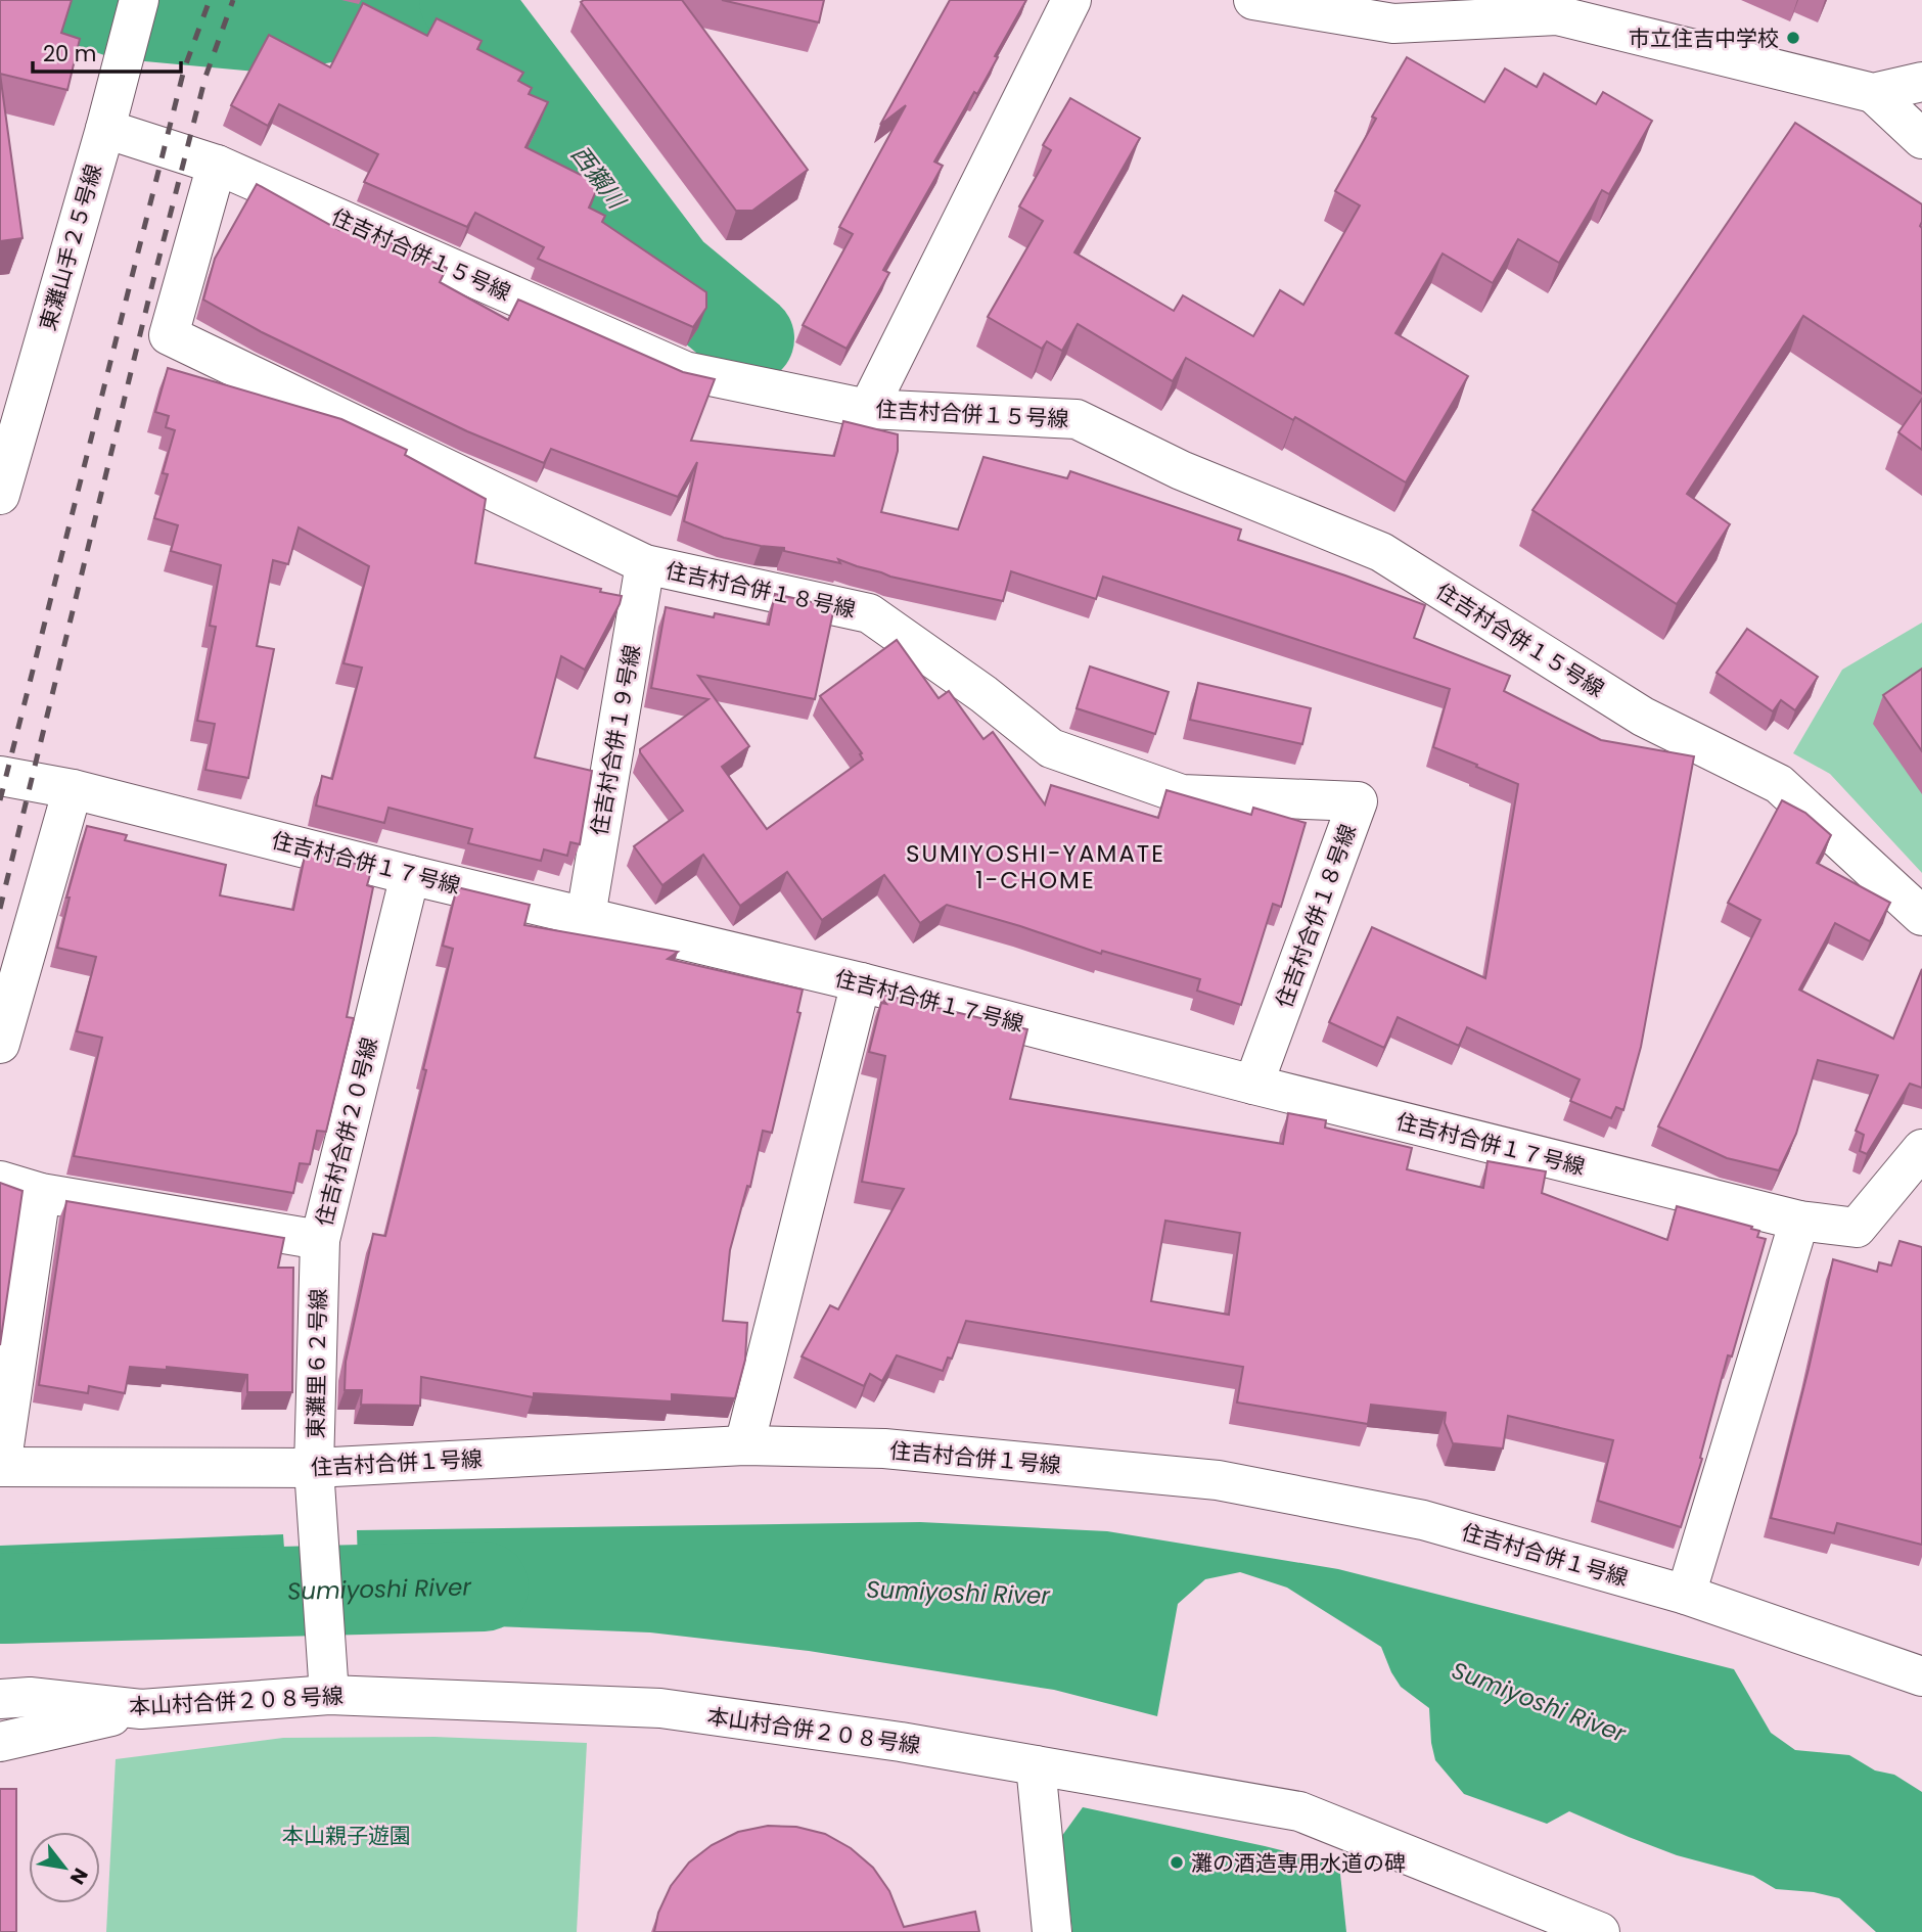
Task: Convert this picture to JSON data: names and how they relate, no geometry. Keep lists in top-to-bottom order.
{
  "streets": {
    "street": [
      "東灘山手２５号線",
      "住吉村合併１５号線",
      "住吉村合併１８号線",
      "住吉村合併１９号線",
      "住吉村合併１７号線",
      "住吉村合併２０号線",
      "東灘里６２号線",
      "住吉村合併１号線",
      "本山村合併２０８号線"
    ]
  },
  "crossings": [
    ["東灘山手２５号線", "住吉村合併１５号線"],
    ["住吉村合併１５号線", "住吉村合併１８号線"],
    ["住吉村合併１８号線", "住吉村合併１９号線"],
    ["住吉村合併１８号線", "住吉村合併１７号線"],
    ["住吉村合併１９号線", "住吉村合併１７号線"],
    ["住吉村合併１７号線", "住吉村合併２０号線"],
    ["住吉村合併２０号線", "東灘里６２号線"],
    ["東灘里６２号線", "住吉村合併１号線"],
    ["東灘里６２号線", "本山村合併２０８号線"]
  ],
  "districts": ["SUMIYOSHI-YAMATE 1-CHOME"],
  "water": ["西獺川", "Sumiyoshi River"],
  "parks": ["本山親子遊園"],
  "places": ["市立住吉中学校", "灘の酒造専用水道の碑"],
  "scale_bar": "20 m",
  "north": "bottom right"
}
